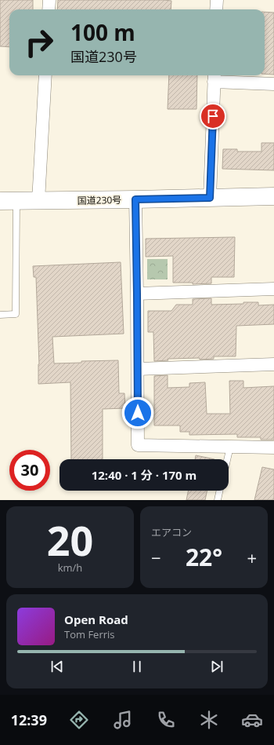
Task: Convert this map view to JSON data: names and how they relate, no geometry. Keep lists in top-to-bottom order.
{
  "streets": {
    "highway": ["国道230号"]
  },
  "page": {
    "turn": ["100 m", "国道230号"],
    "limit": "30",
    "trip": "12:40 · 1 分 · 170 m",
    "tile": [
      ["20", "km/h"],
      "エアコン"
    ],
    "heat": ["−", "22°", "+"],
    "song": ["Open Road", "Tom Ferris"],
    "tabs": "12:39"
  }
}
